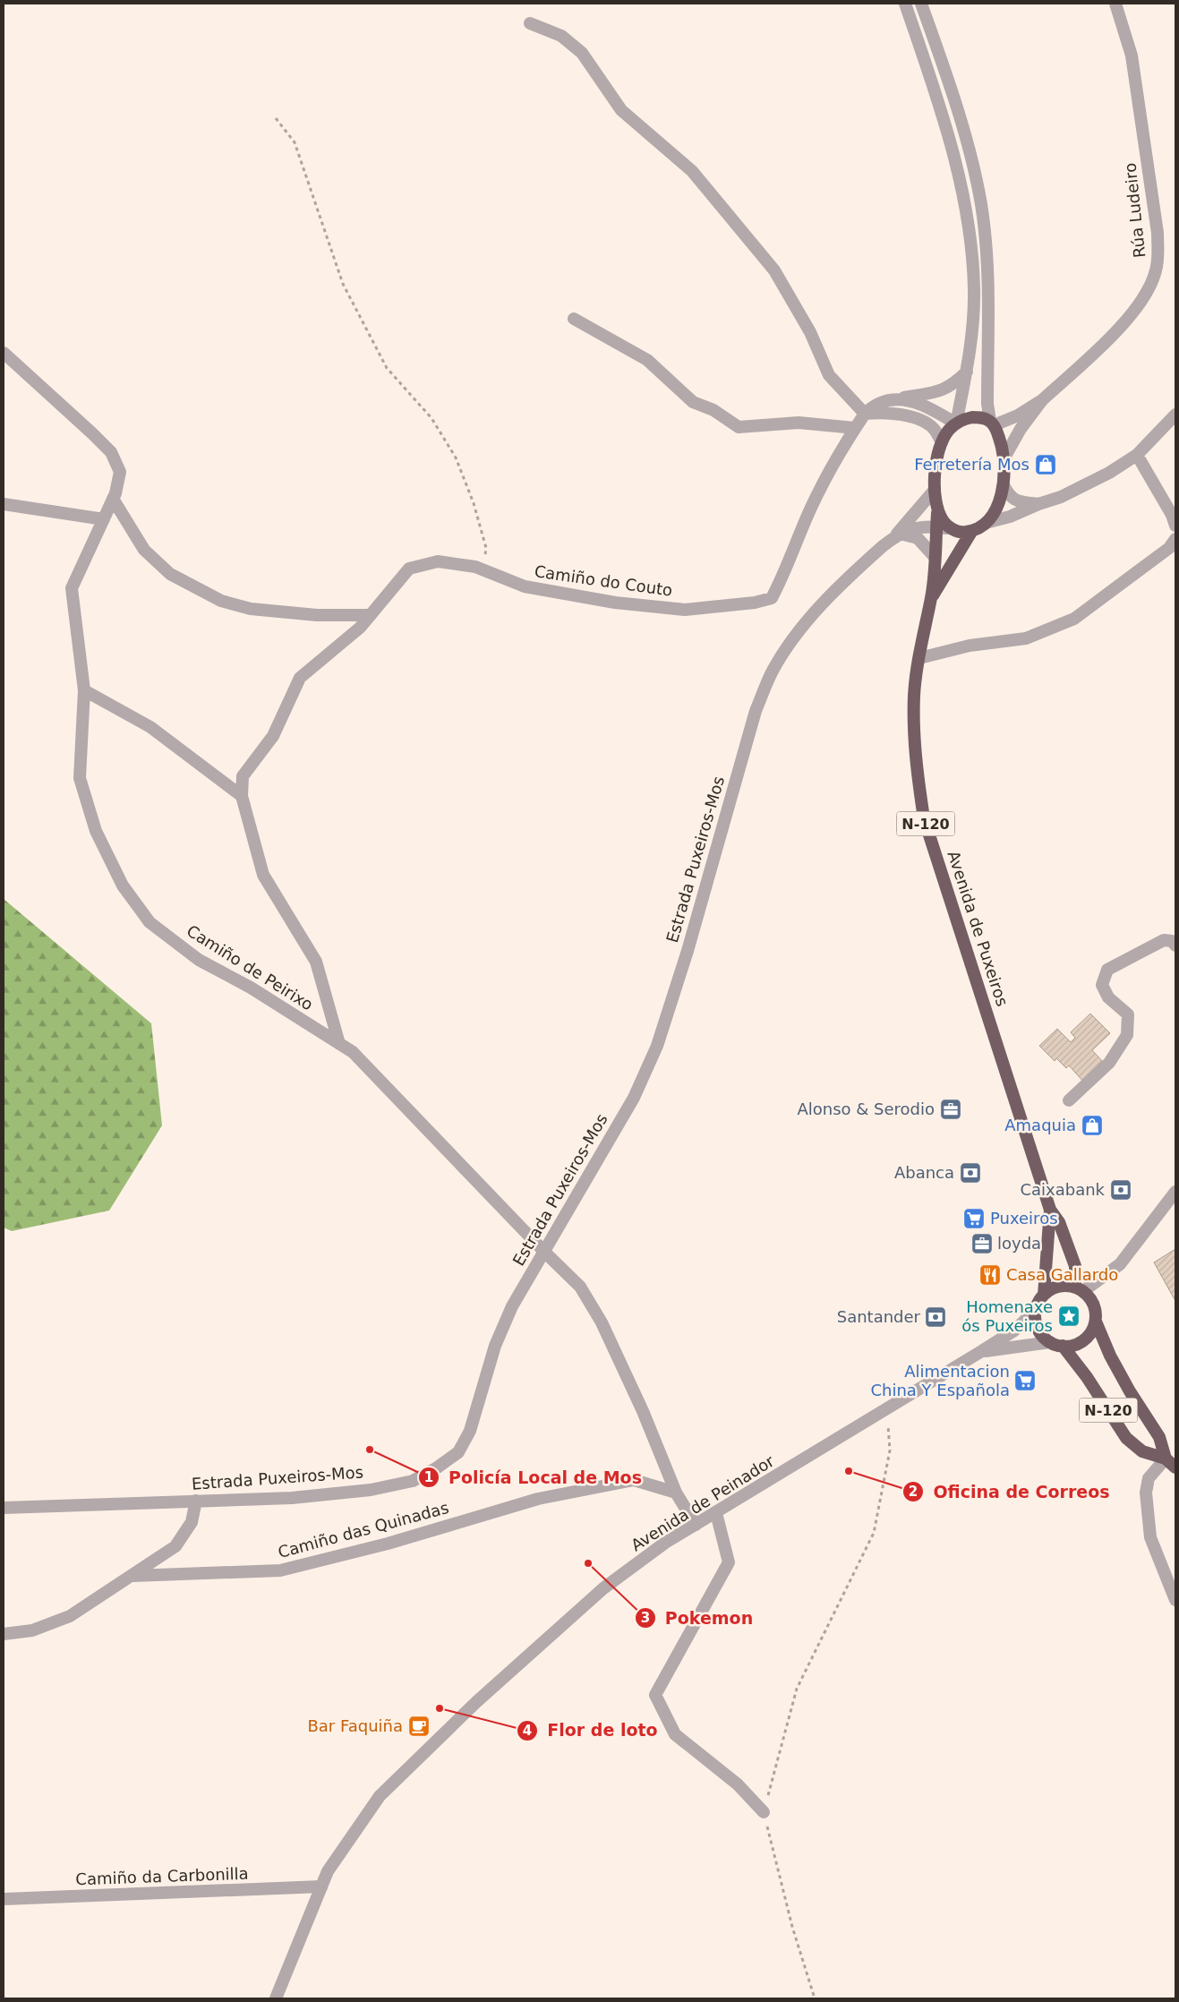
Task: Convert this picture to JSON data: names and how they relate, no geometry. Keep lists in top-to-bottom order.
{
  "streets": {
    "highway": ["N-120", "Avenida de Puxeiros"],
    "street": [
      "Rúa Ludeiro",
      "Camiño do Couto",
      "Estrada Puxeiros-Mos",
      "Camiño de Peirixo",
      "Avenida de Peinador",
      "Camiño das Quinadas",
      "Camiño da Carbonilla"
    ]
  },
  "crossings": [
    ["Rúa Ludeiro", "Camiño do Couto"],
    ["Rúa Ludeiro", "N-120"],
    ["Camiño do Couto", "N-120"],
    ["Camiño do Couto", "Camiño de Peirixo"],
    ["N-120", "Avenida de Puxeiros"],
    ["N-120", "Avenida de Peinador"],
    ["Estrada Puxeiros-Mos", "Camiño de Peirixo"],
    ["Avenida de Puxeiros", "Avenida de Peinador"],
    ["Camiño de Peirixo", "Avenida de Peinador"],
    ["Camiño de Peirixo", "Camiño das Quinadas"],
    ["Avenida de Peinador", "Camiño da Carbonilla"]
  ],
  "places": {
    "shop": ["Ferretería Mos", "Amaquia"],
    "office": ["Alonso & Serodio", "loyda"],
    "bank": ["Abanca", "Caixabank", "Santander"],
    "supermarket": ["Puxeiros", "Alimentacion China Y Española"],
    "restaurant": ["Casa Gallardo"],
    "place": ["Homenaxe ós Puxeiros"],
    "other": [
      "Policía Local de Mos",
      "Oficina de Correos",
      "Pokemon",
      "Flor de loto"
    ],
    "cafe": ["Bar Faquiña"]
  }
}
